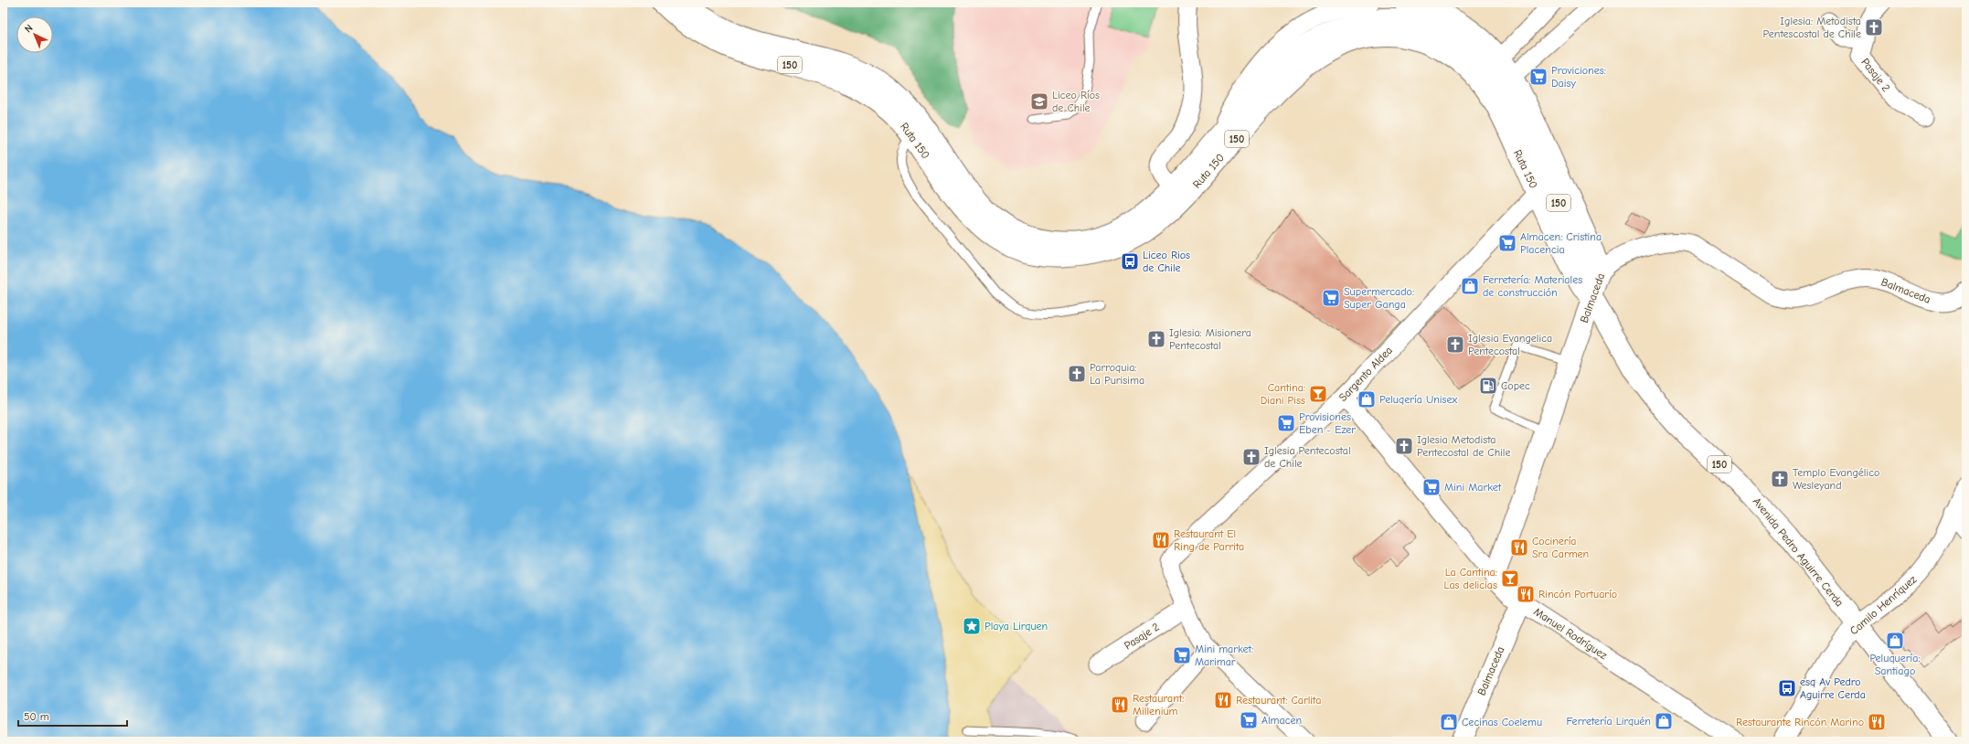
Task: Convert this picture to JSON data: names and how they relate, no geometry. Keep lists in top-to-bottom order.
{
  "streets": {
    "main road": [
      "150",
      "Ruta 150",
      "Balmaceda",
      "Avenida Pedro Aguirre Cerda",
      "Camilo Henríquez",
      "Manuel Rodríguez"
    ],
    "street": ["Pasaje 2", "Sargento Aldea"]
  },
  "crossings": [
    ["Pasaje 2", "Sargento Aldea"],
    ["Ruta 150", "Balmaceda"],
    ["Ruta 150", "Sargento Aldea"],
    ["Ruta 150", "Avenida Pedro Aguirre Cerda"],
    ["Balmaceda", "Avenida Pedro Aguirre Cerda"],
    ["Balmaceda", "Manuel Rodríguez"],
    ["Sargento Aldea", "Manuel Rodríguez"],
    ["Avenida Pedro Aguirre Cerda", "Camilo Henríquez"]
  ],
  "places": {
    "church": [
      "Iglesia: Metodista Pentescostal de Chile",
      "Iglesia: Misionera Pentecostal",
      "Iglesia Evangelica Pentecostal",
      "Parroquia: La Purisima",
      "Iglesia Metodista Pentecostal de Chile",
      "Iglesia Pentecostal de Chile",
      "Templo Evangélico Wesleyand"
    ],
    "supermarket": [
      "Proviciones: Daisy",
      "Almacen: Cristina Placencia",
      "Supermercado: Super Ganga",
      "Provisiones Eben - Ezer",
      "Mini Market",
      "Mini market: Marimar",
      "Almacen"
    ],
    "school or university": ["Liceo Ríos de Chile"],
    "bus stop": ["Liceo Rios de Chile", "esq Av Pedro Aguirre Cerda"],
    "shop": [
      "Ferretería: Materiales de construcción",
      "Peluqería Unisex",
      "Peluquería: Santiago",
      "Ferretería Lirquén",
      "Cecinas Coelemu"
    ],
    "fuel station": ["Copec"],
    "bar": ["Cantina: Diani Piss", "La Cantina: Las delicias"],
    "restaurant": [
      "Restaurant El Ring de Parrita",
      "Cocinería Sra Carmen",
      "Rincón Portuarío",
      "Restaurant: Carlita",
      "Restaurant: Millenium",
      "Restaurante Rincón Marino"
    ],
    "place": ["Playa Lirquen"]
  },
  "scale_bar": "50 m",
  "north": "top left"
}
